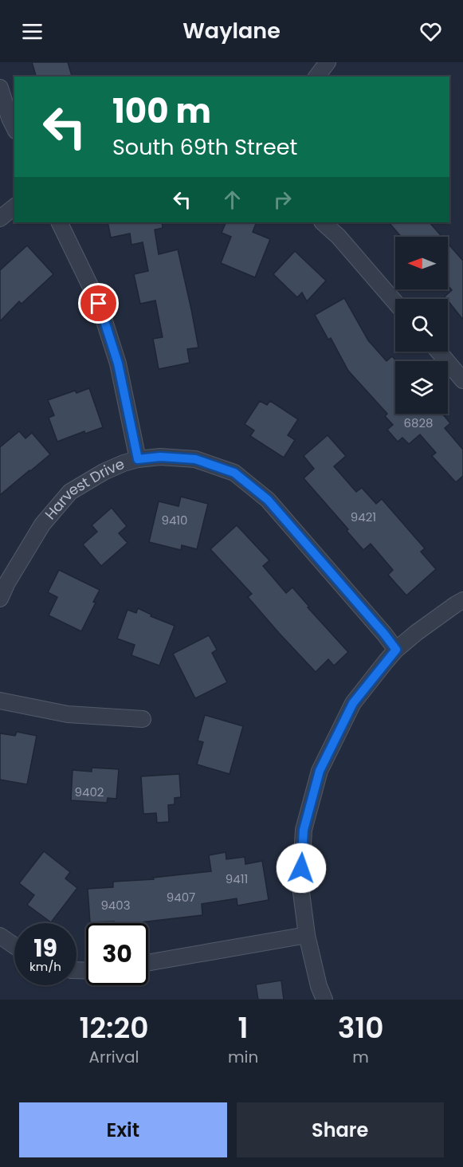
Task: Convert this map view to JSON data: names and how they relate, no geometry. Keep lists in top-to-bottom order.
{
  "streets": {
    "street": ["Harvest Drive"]
  },
  "house_numbers": [
    "6828",
    "9421",
    "9410",
    "9402",
    "9411",
    "9407",
    "9403"
  ],
  "north": "left",
  "page": {
    "header": "Waylane",
    "turn": ["100 m", "South 69th Street"],
    "speed": "19 km/h",
    "limit": "30",
    "eta": [
      "12:20",
      "Arrival",
      "1",
      "min",
      "310",
      "m"
    ],
    "buttons": ["Exit", "Share"]
  }
}
